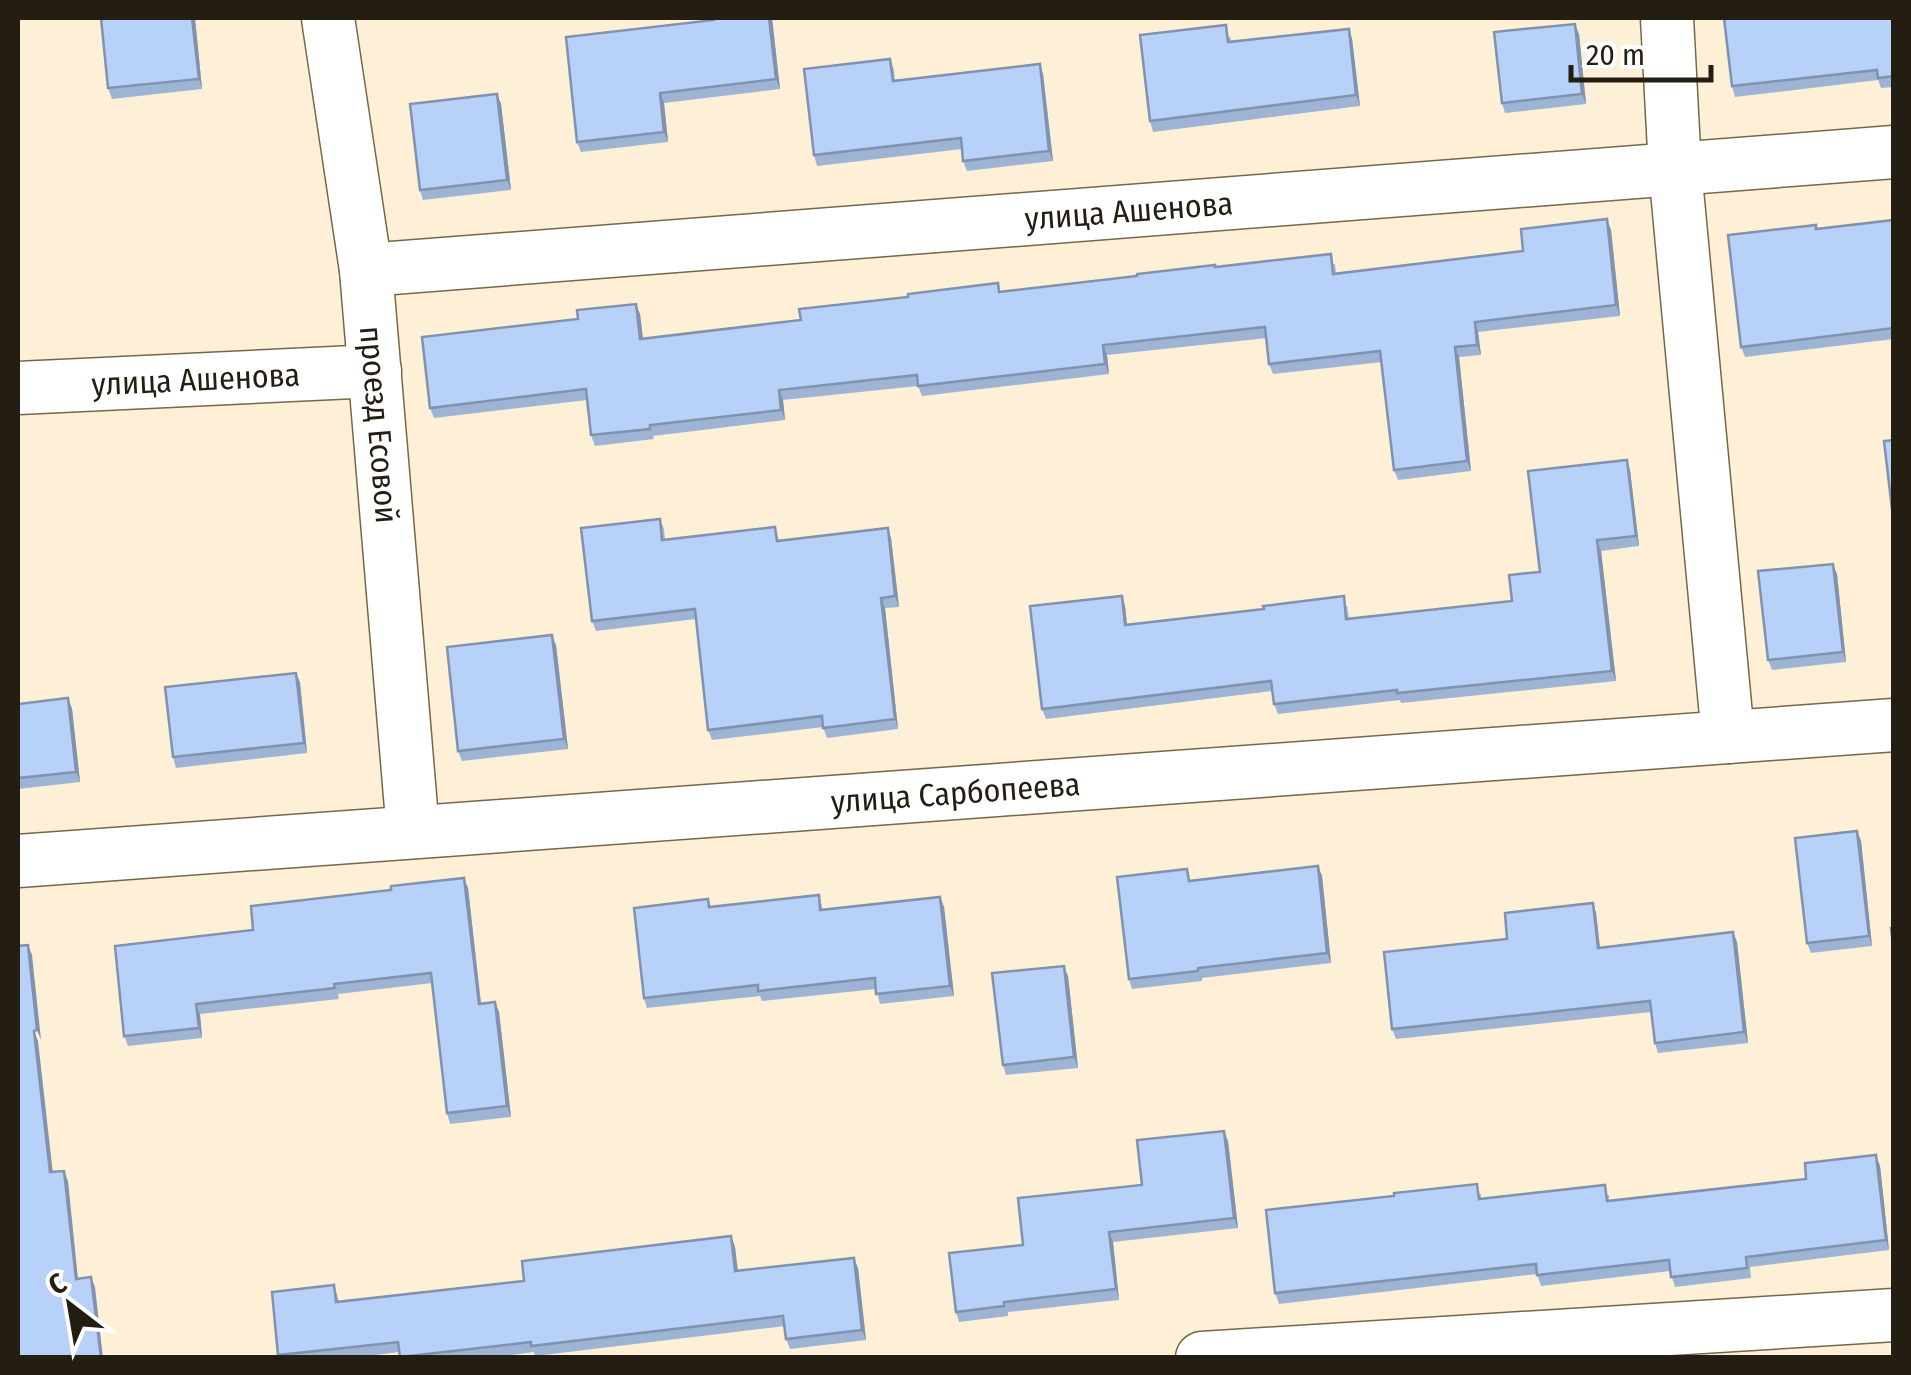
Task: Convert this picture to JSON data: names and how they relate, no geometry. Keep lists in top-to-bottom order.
{
  "streets": {
    "street": ["улица Ашенова", "проезд Есовой", "улица Сарбопеева"]
  },
  "crossings": [
    ["улица Ашенова", "проезд Есовой"],
    ["проезд Есовой", "улица Сарбопеева"]
  ],
  "scale_bar": "20 m",
  "north": "top left"
}
